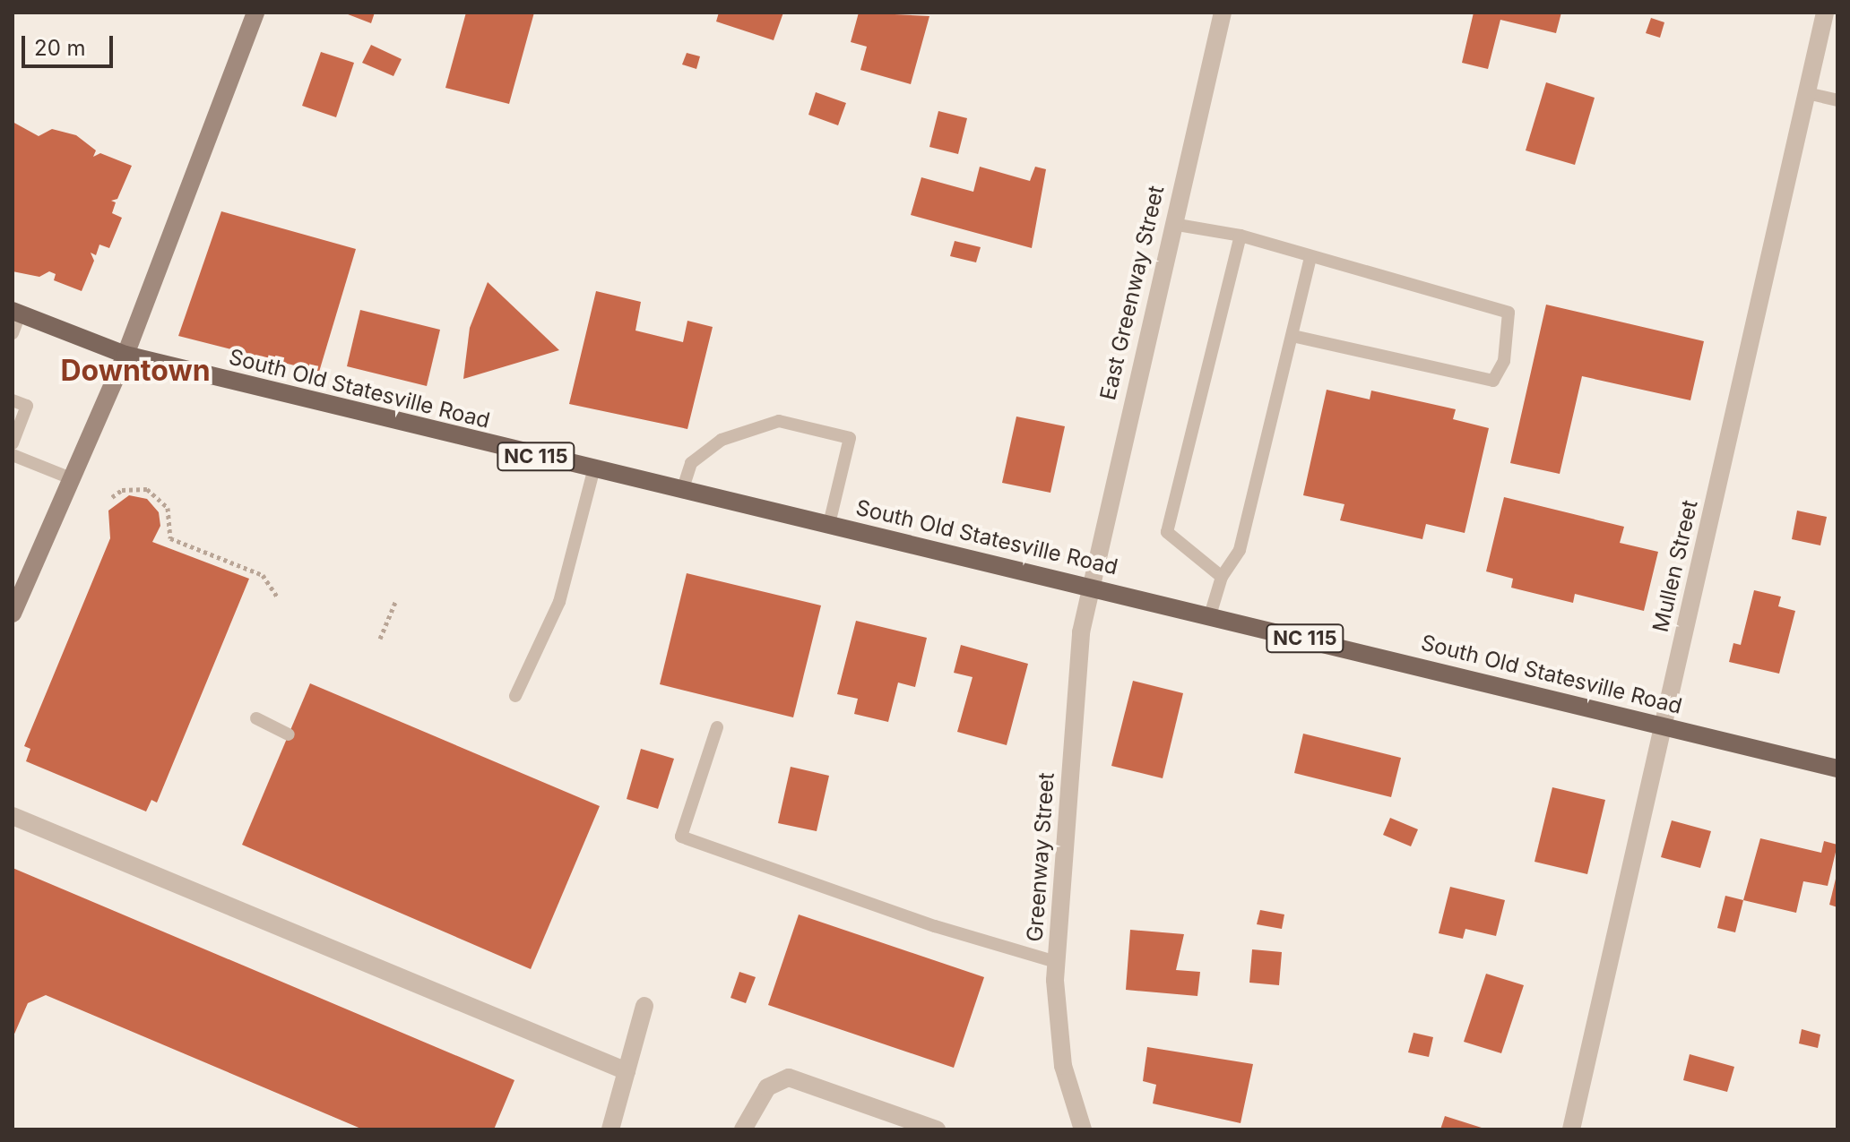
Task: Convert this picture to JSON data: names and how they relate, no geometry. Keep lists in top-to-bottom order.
{
  "streets": {
    "main road": ["South Old Statesville Road", "NC 115"],
    "street": ["East Greenway Street", "Mullen Street", "Greenway Street"]
  },
  "crossings": [
    ["East Greenway Street", "South Old Statesville Road"],
    ["East Greenway Street", "Greenway Street"],
    ["South Old Statesville Road", "NC 115"],
    ["South Old Statesville Road", "Mullen Street"],
    ["South Old Statesville Road", "Greenway Street"]
  ],
  "districts": ["Downtown"],
  "scale_bar": "20 m"
}
